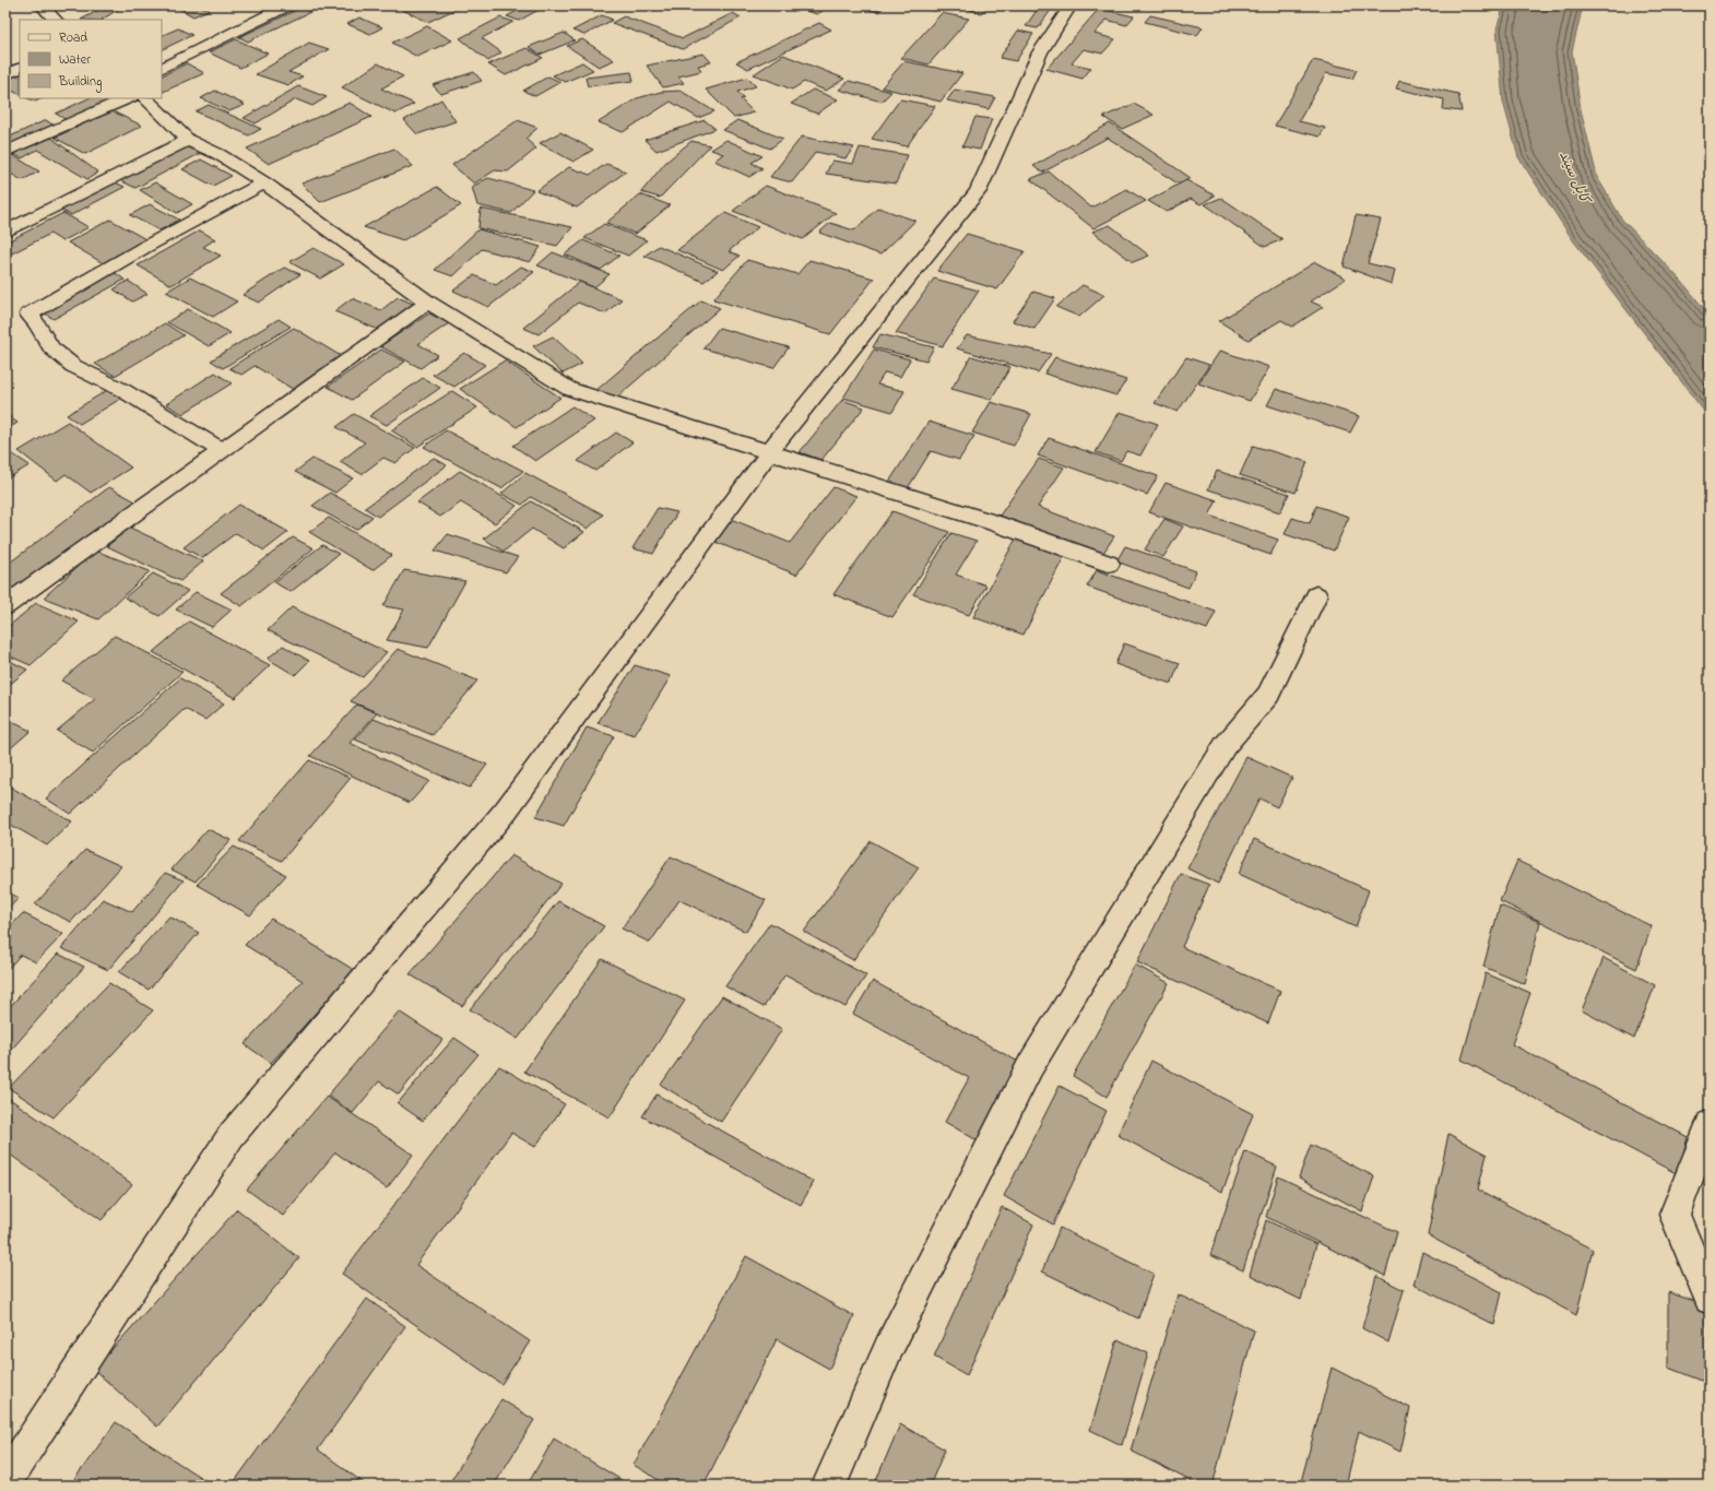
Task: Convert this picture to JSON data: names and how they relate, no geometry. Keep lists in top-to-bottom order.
{
  "water": ["کابل سيند"],
  "legend": ["Road", "Water", "Building"]
}
